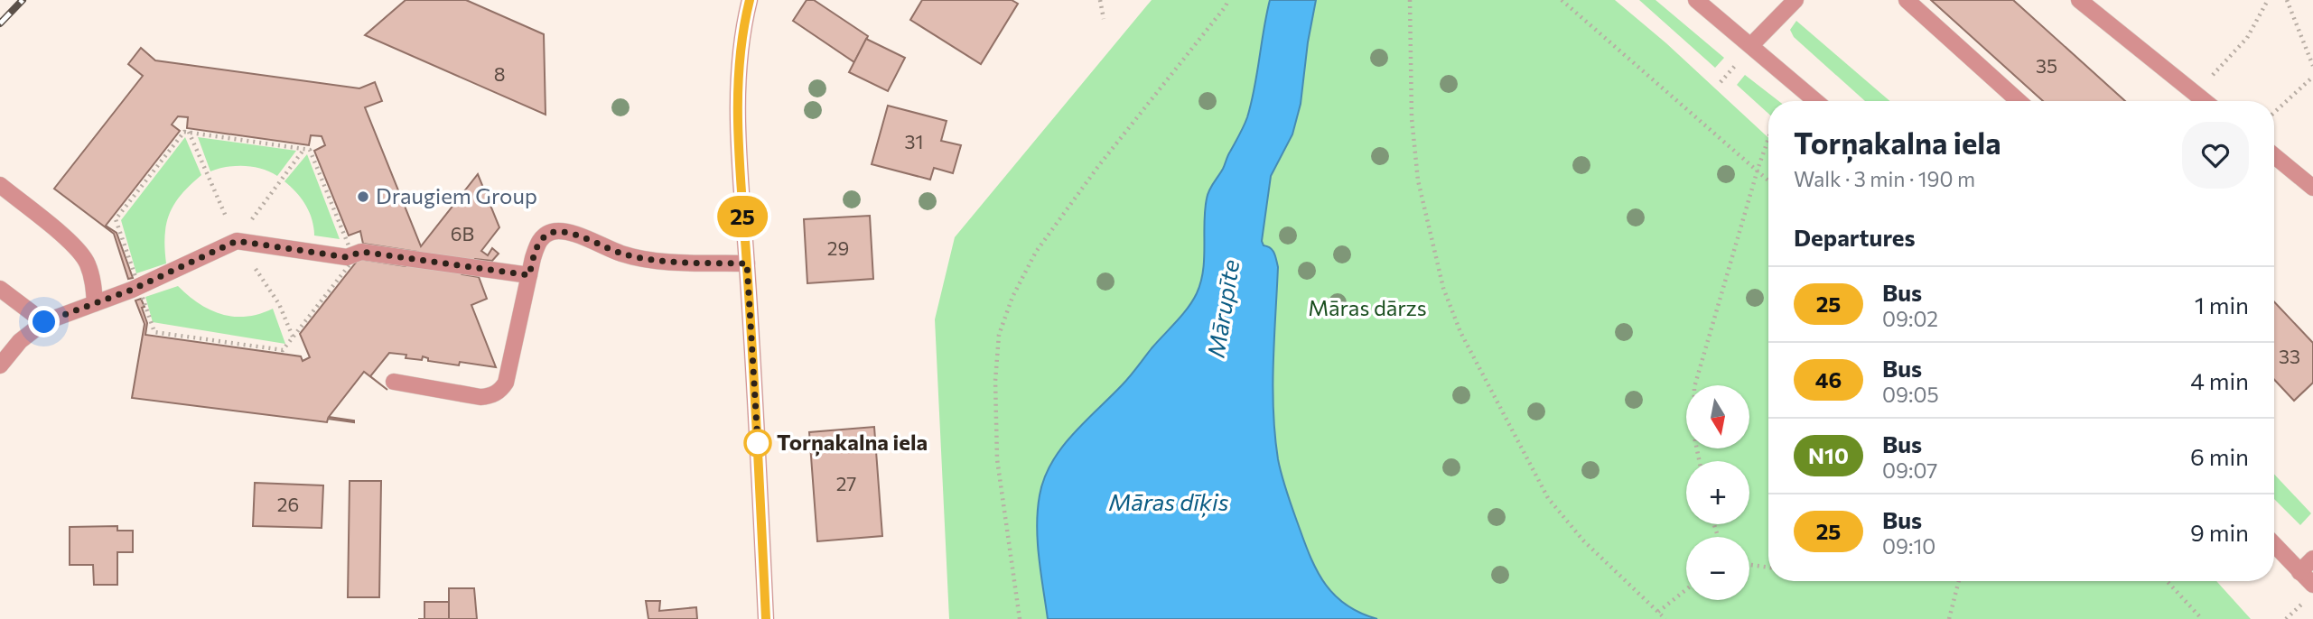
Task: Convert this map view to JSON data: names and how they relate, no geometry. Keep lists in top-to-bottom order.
{
  "water": ["Mārupīte", "Māras dīķis"],
  "parks": ["Māras dārzs"],
  "places": ["Draugiem Group", "Torņakalna iela"],
  "lines": ["bus line 25"],
  "house_numbers": [
    "35",
    "8",
    "31",
    "6B",
    "29",
    "33",
    "27",
    "26"
  ],
  "north": "bottom",
  "page": {
    "on_map": "25",
    "heading": [
      ["Torņakalna iela", "Walk · 3 min · 190 m"],
      "Departures"
    ],
    "list": [
      {
        "mark": "25",
        "name": "Bus",
        "note": "09:02",
        "value": "1 min"
      },
      {
        "mark": "46",
        "name": "Bus",
        "note": "09:05",
        "value": "4 min"
      },
      {
        "mark": "N10",
        "name": "Bus",
        "note": "09:07",
        "value": "6 min"
      },
      {
        "mark": "25",
        "name": "Bus",
        "note": "09:10",
        "value": "9 min"
      }
    ],
    "map_buttons": ["+", "−"]
  }
}
